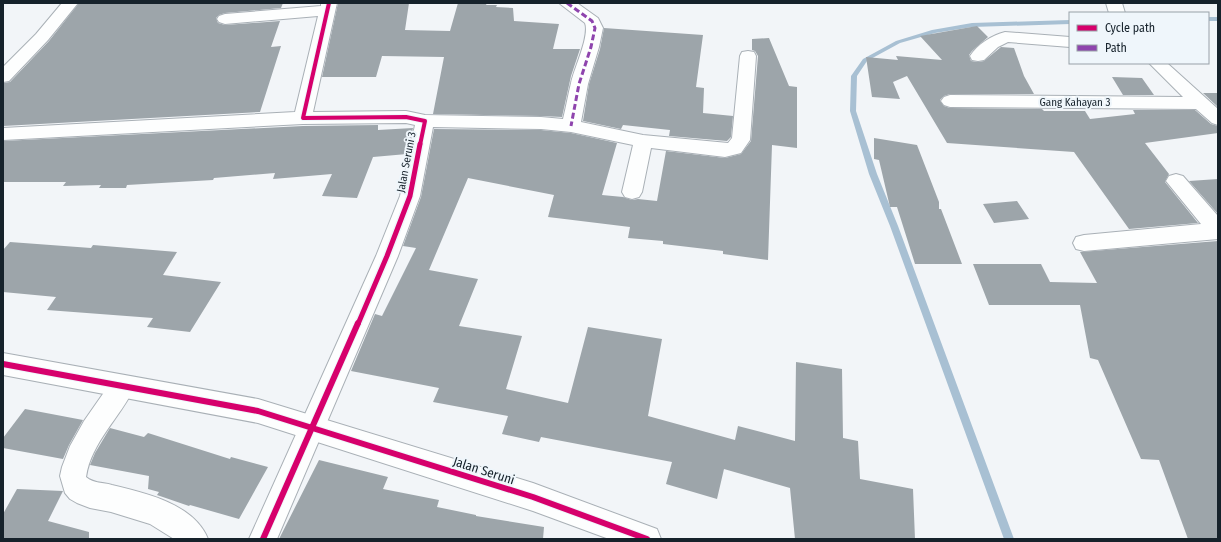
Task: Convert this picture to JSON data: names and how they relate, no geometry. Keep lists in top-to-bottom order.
{
  "streets": {
    "street": ["Gang Kahayan 3", "Jalan Seruni 3", "Jalan Seruni"]
  },
  "crossings": [
    ["Jalan Seruni 3", "Jalan Seruni"]
  ],
  "legend": ["Cycle path", "Path"]
}
